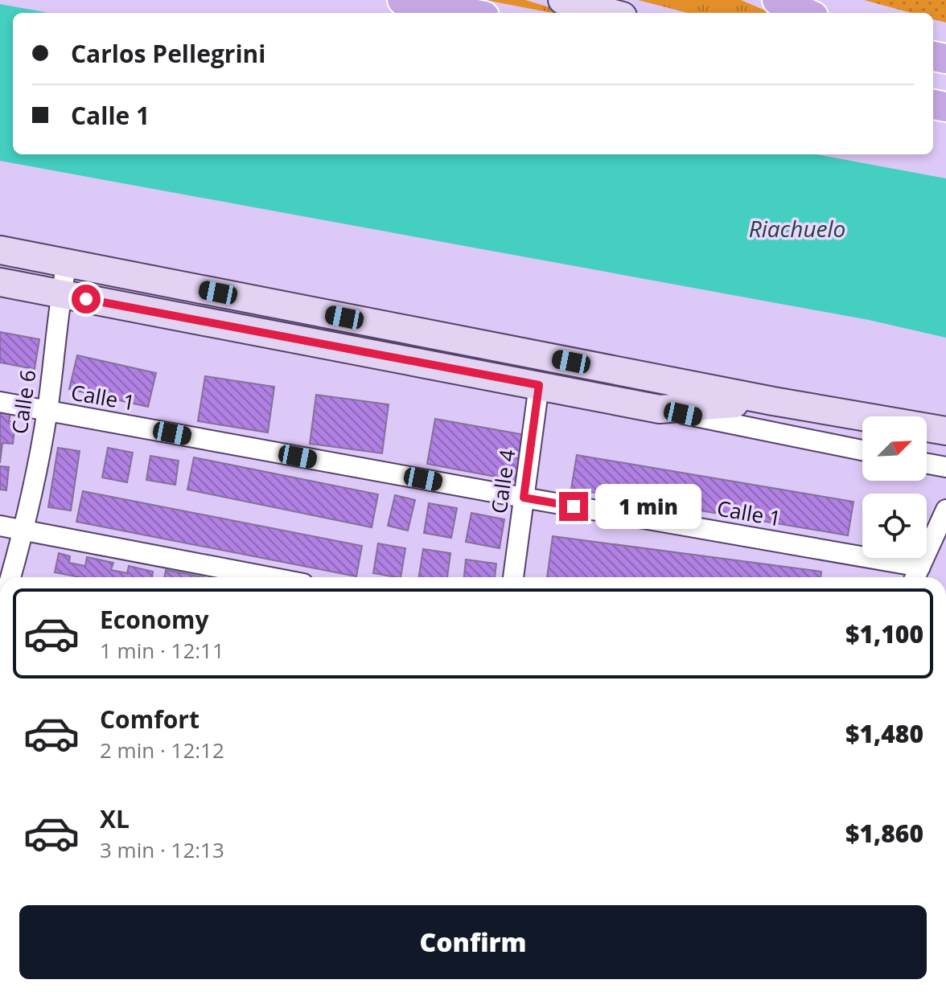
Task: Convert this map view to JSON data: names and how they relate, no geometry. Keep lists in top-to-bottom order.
{
  "streets": {
    "street": ["Calle 1", "Calle 6", "Calle 4"]
  },
  "crossings": [
    ["Calle 1", "Calle 6"],
    ["Calle 1", "Calle 4"]
  ],
  "water": ["Riachuelo"],
  "north": "top right",
  "page": {
    "banner": ["Carlos Pellegrini", "Calle 1"],
    "bubble": "1 min",
    "list": [
      {
        "name": "Economy",
        "note": "1 min · 12:11",
        "value": "$1,100"
      },
      {
        "name": "Comfort",
        "note": "2 min · 12:12",
        "value": "$1,480"
      },
      {
        "name": "XL",
        "note": "3 min · 12:13",
        "value": "$1,860"
      }
    ],
    "buttons": "Confirm"
  }
}
